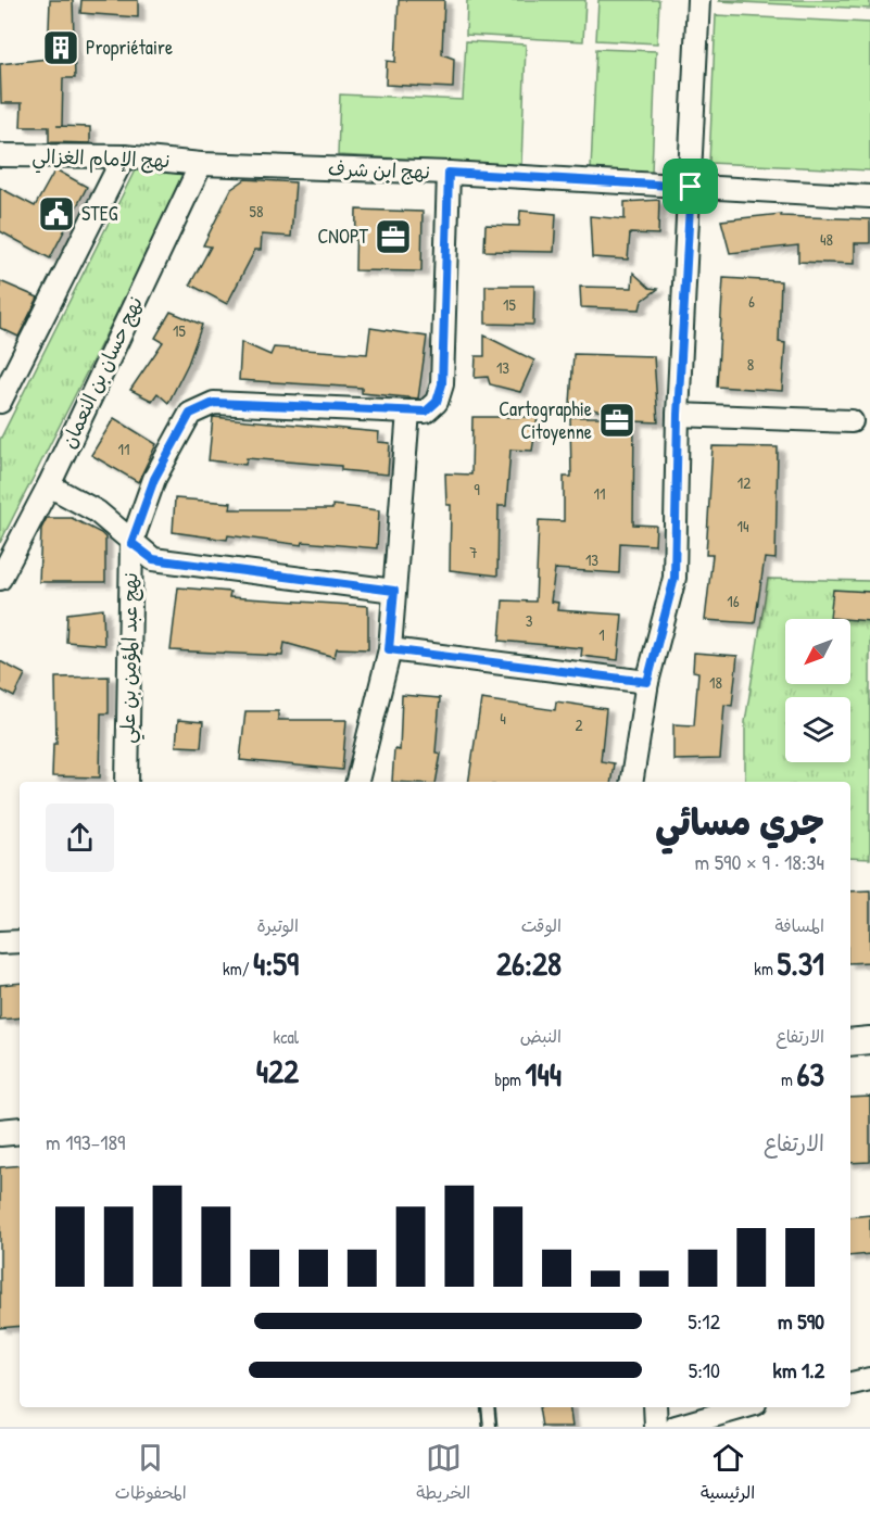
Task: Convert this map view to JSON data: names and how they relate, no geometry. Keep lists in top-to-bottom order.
{
  "streets": {
    "street": [
      "نهج الإمام الغزالي",
      "نهج ابن شرف",
      "نهج حسان بن النعمان",
      "نهج عبد المؤمن بن علي"
    ]
  },
  "crossings": [
    ["نهج الإمام الغزالي", "نهج ابن شرف"],
    ["نهج الإمام الغزالي", "نهج حسان بن النعمان"],
    ["نهج ابن شرف", "نهج حسان بن النعمان"]
  ],
  "places": {
    "building": ["Propriétaire"],
    "public building": ["STEG"],
    "office": ["CNOPT", "Cartographie Citoyenne"]
  },
  "house_numbers": [
    "58",
    "48",
    "6",
    "15",
    "15",
    "8",
    "13",
    "11",
    "12",
    "9",
    "11",
    "14",
    "7",
    "13",
    "16",
    "3",
    "1",
    "18",
    "4",
    "2"
  ],
  "north": "bottom left",
  "page": {
    "heading": ["جري مسائي", "18:34 · 9 × 590 m"],
    "stats": [
      ["المسافة", "5.31 km"],
      ["الوقت", "26:28"],
      ["الوتيرة", "4:59 /km"],
      ["الارتفاع", "63 m"],
      ["النبض", "144 bpm"],
      ["kcal", "422"]
    ],
    "chart": ["الارتفاع", "189–193 m"],
    "list": [
      {
        "name": "590 m",
        "note": "5:12"
      },
      {
        "name": "1.2 km",
        "note": "5:10"
      }
    ],
    "tabs": ["الرئيسية", "الخريطة", "المحفوظات"]
  }
}
